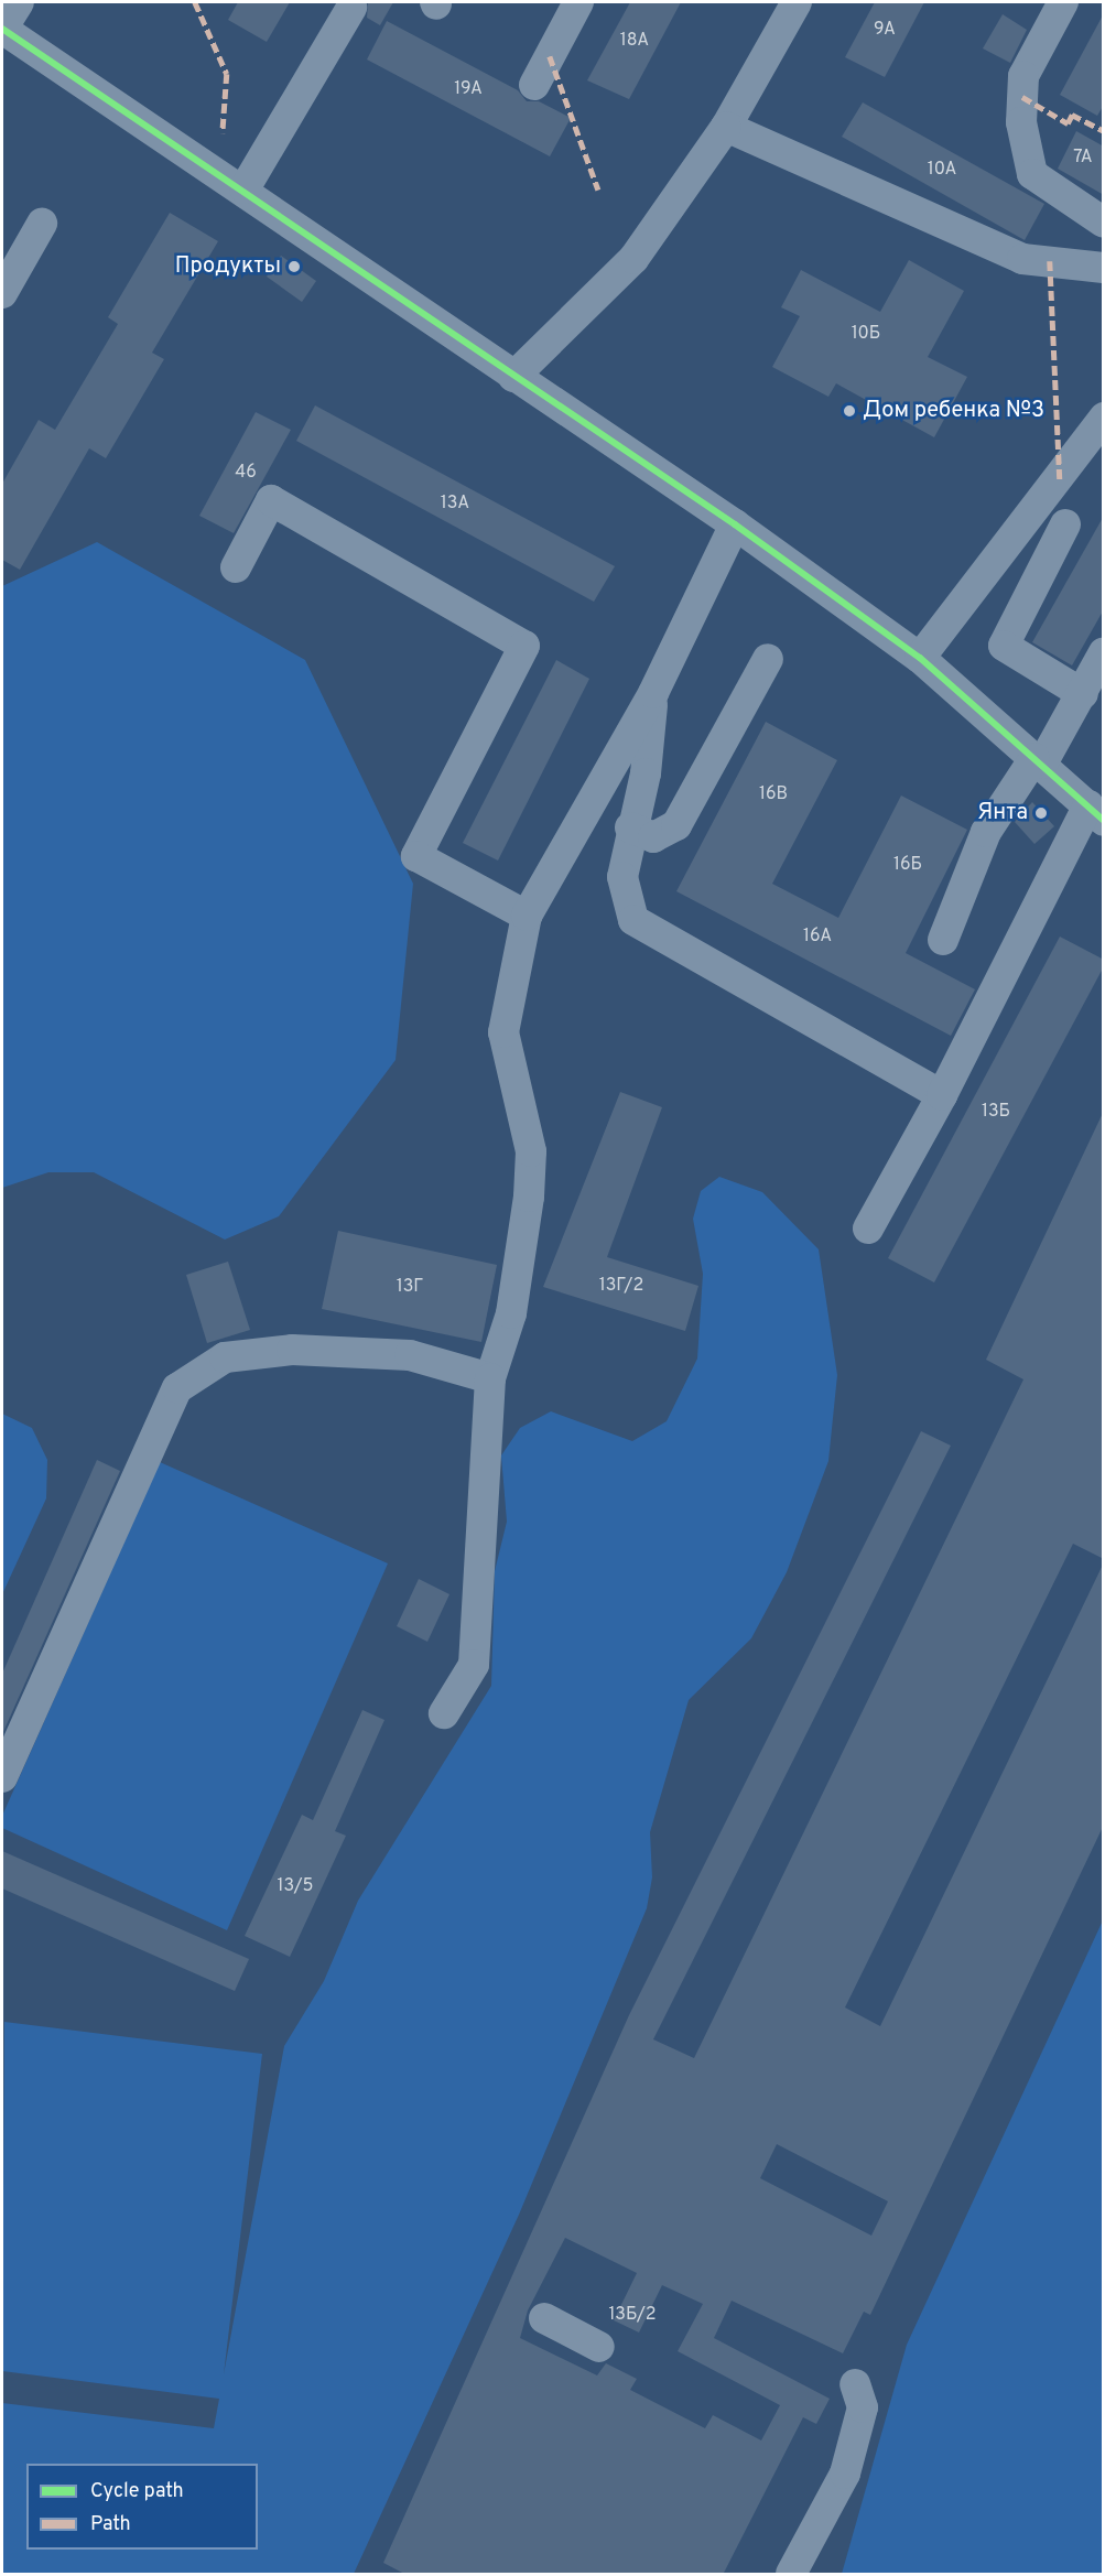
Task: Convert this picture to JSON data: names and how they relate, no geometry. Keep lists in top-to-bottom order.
{
  "places": ["Продукты", "Дом ребенка №3", "Янта"],
  "house_numbers": [
    "9А",
    "18А",
    "19А",
    "7А",
    "10А",
    "10Б",
    "46",
    "13А",
    "16В",
    "16Б",
    "16А",
    "13Б",
    "13Г/2",
    "13Г",
    "13/5",
    "13Б/2"
  ],
  "legend": ["Cycle path", "Path"]
}
